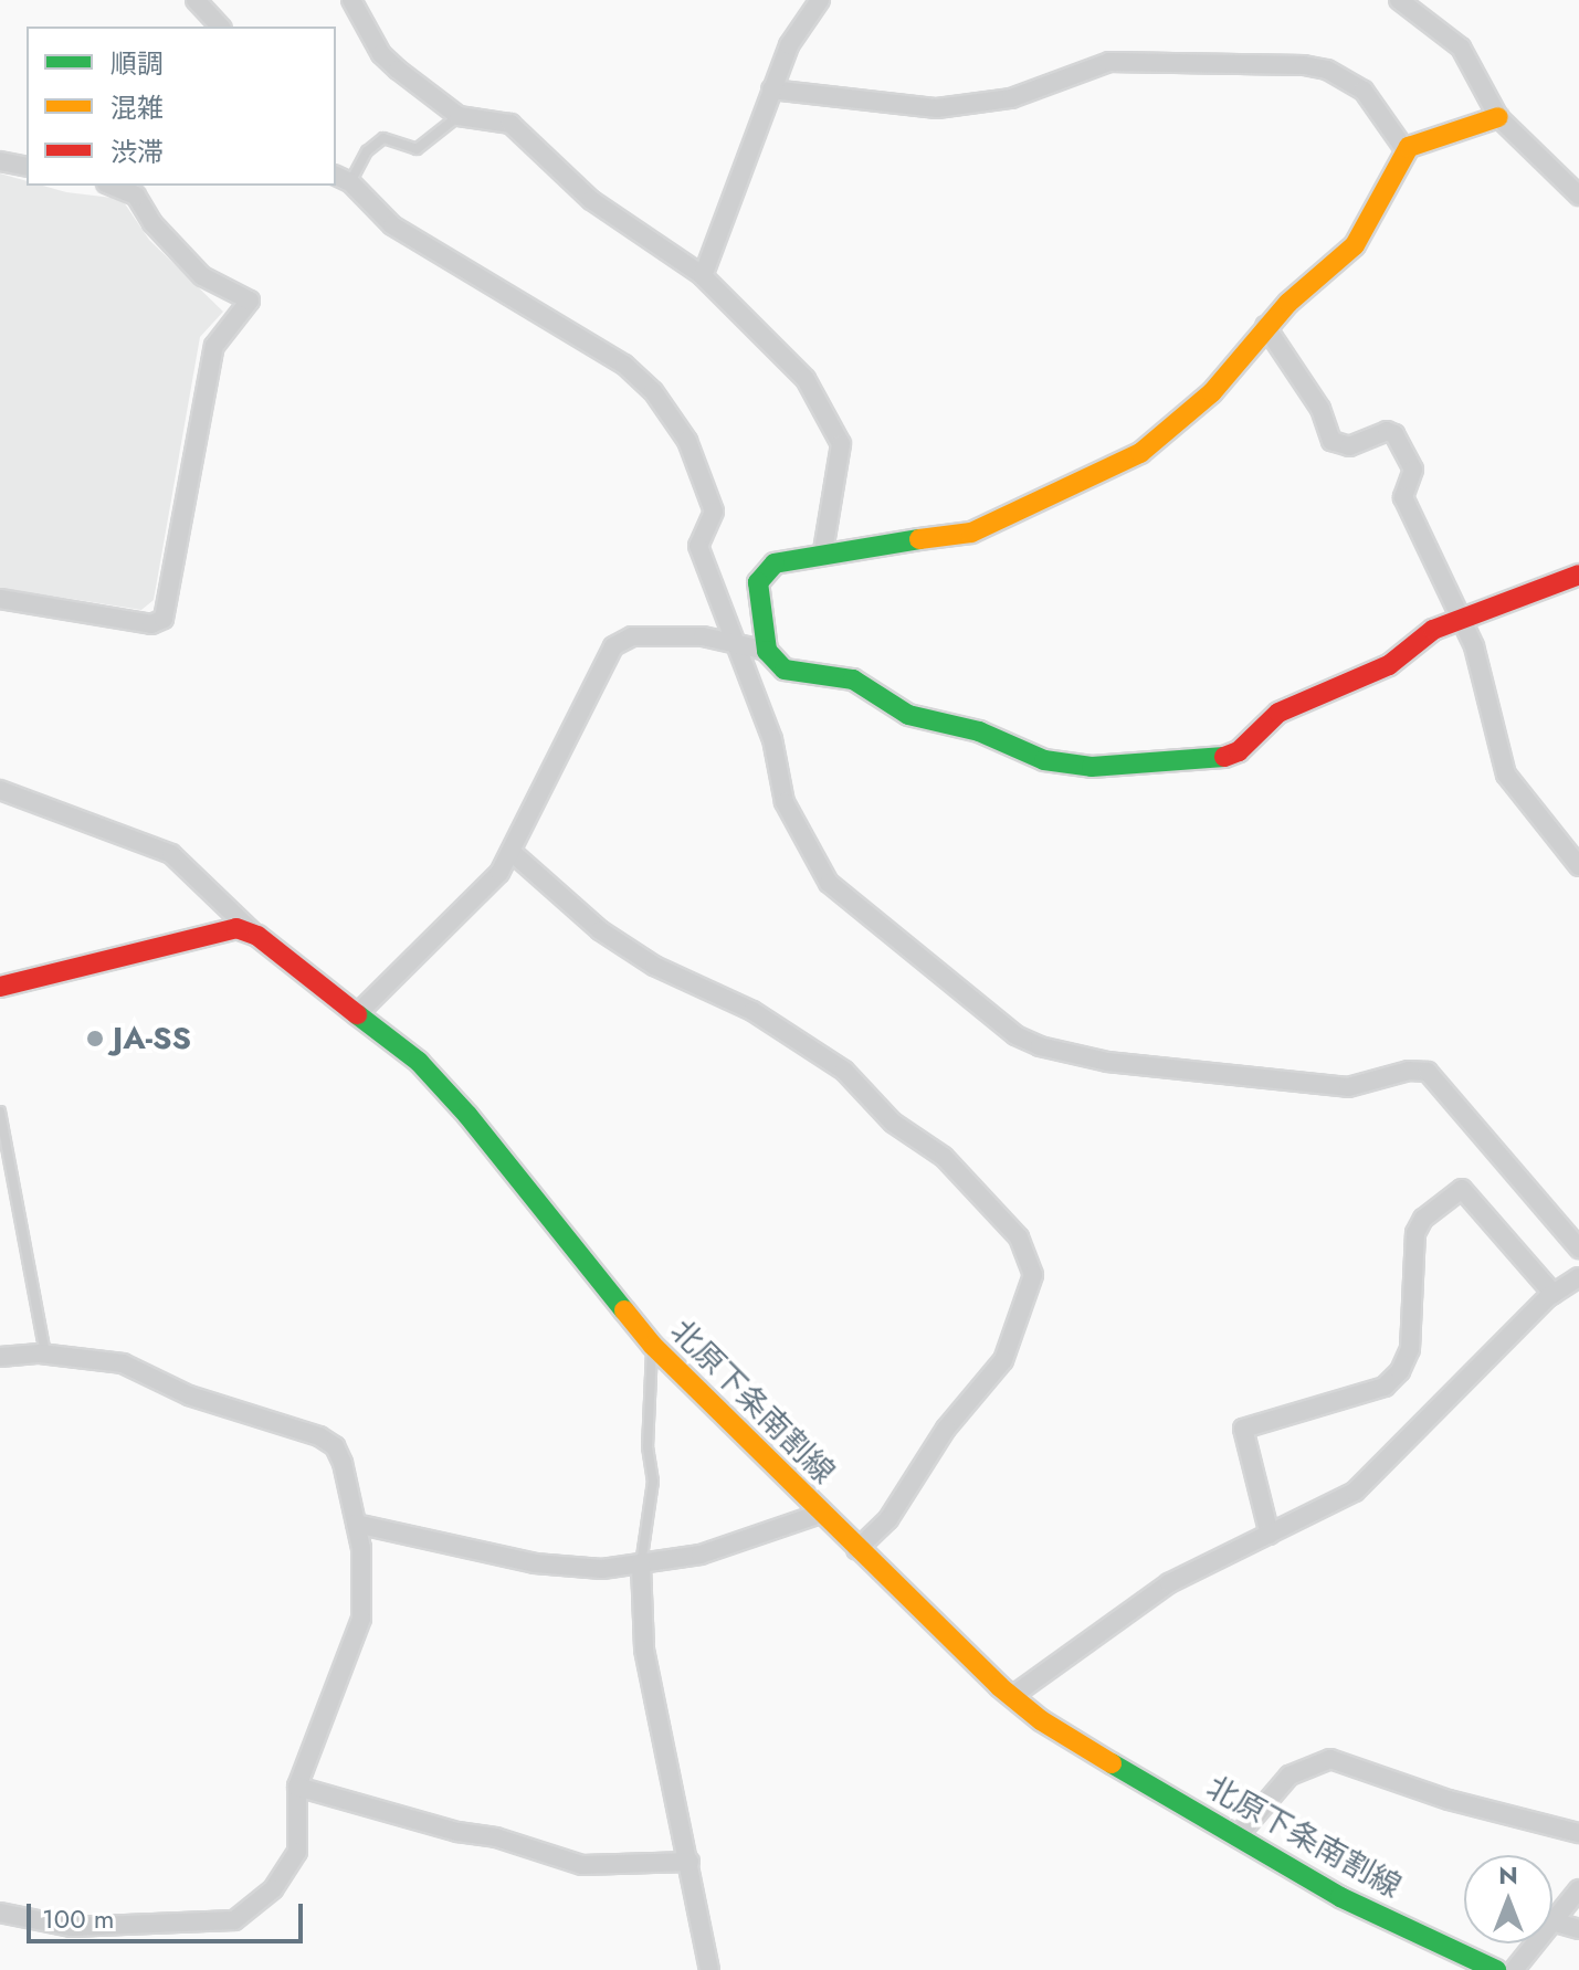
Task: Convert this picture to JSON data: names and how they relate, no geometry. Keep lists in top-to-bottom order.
{
  "streets": {
    "main road": ["北原下条南割線"]
  },
  "places": ["JA-SS"],
  "legend": ["順調", "混雑", "渋滞"],
  "scale_bar": "100 m",
  "north": "top"
}
